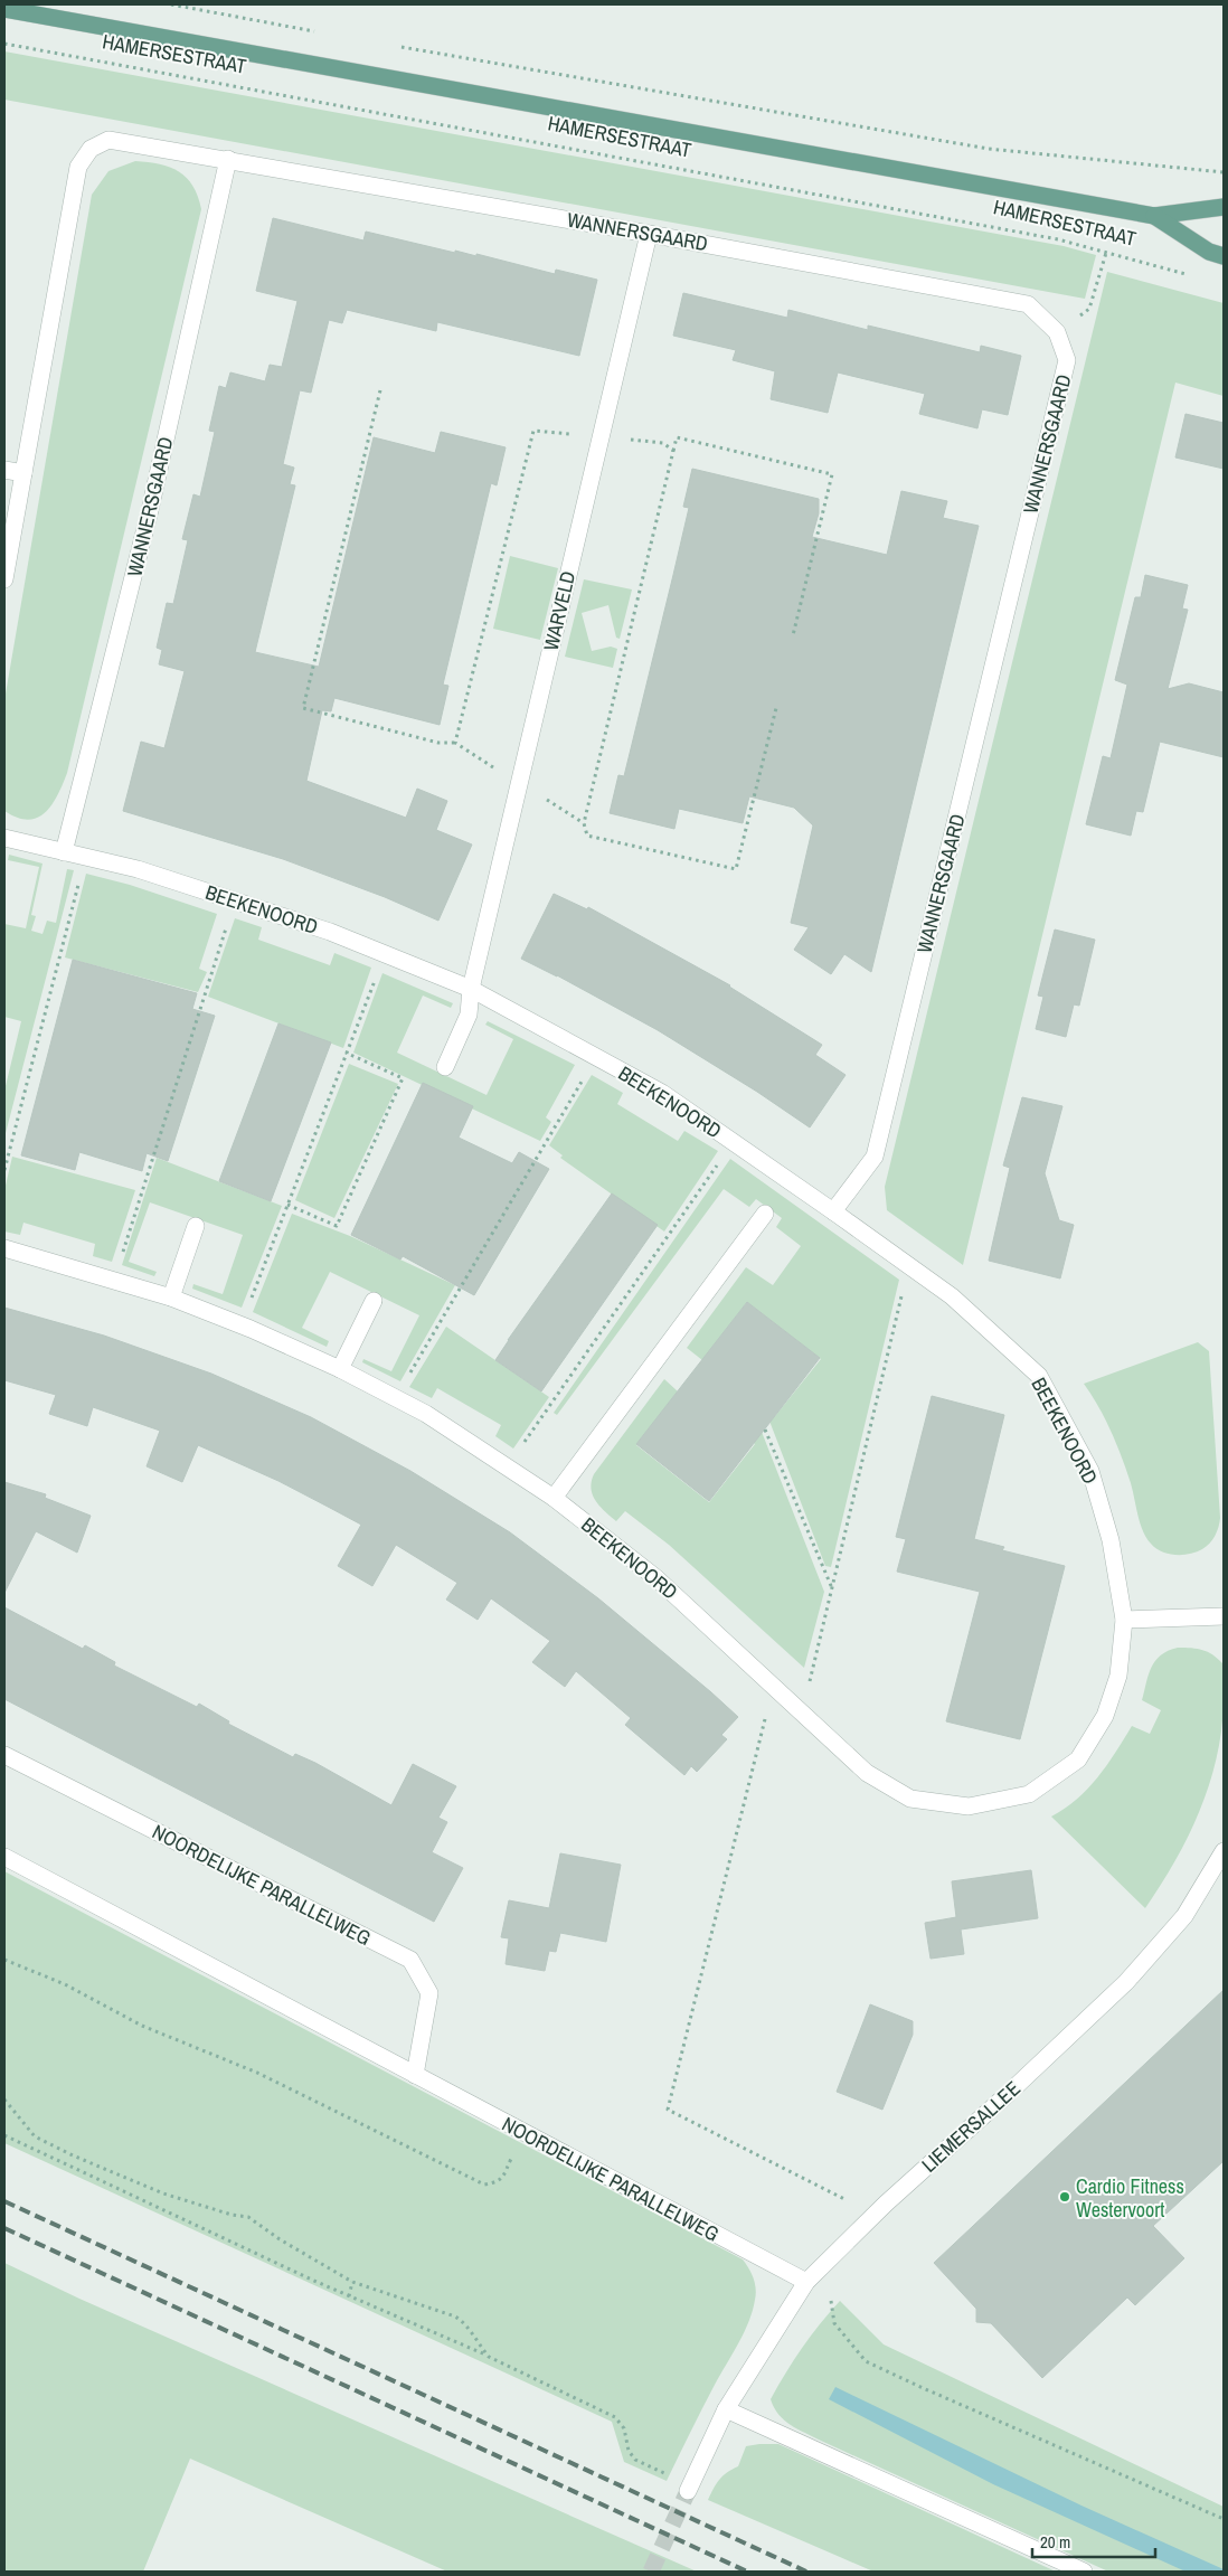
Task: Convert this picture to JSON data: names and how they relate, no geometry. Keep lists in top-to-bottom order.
{
  "streets": {
    "main road": ["HAMERSESTRAAT"],
    "street": [
      "WANNERSGAARD",
      "WARVELD",
      "BEEKENOORD",
      "NOORDELIJKE PARALLELWEG",
      "LIEMERSALLEE"
    ]
  },
  "crossings": [
    ["WANNERSGAARD", "WARVELD"],
    ["WANNERSGAARD", "BEEKENOORD"],
    ["WARVELD", "BEEKENOORD"],
    ["NOORDELIJKE PARALLELWEG", "LIEMERSALLEE"]
  ],
  "places": ["Cardio Fitness Westervoort"],
  "scale_bar": "20 m"
}
